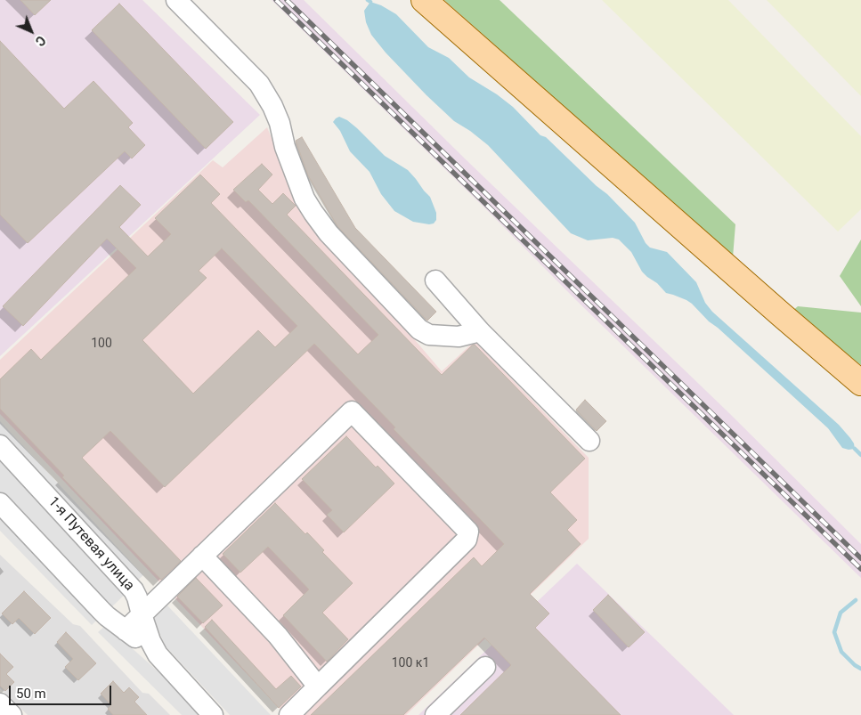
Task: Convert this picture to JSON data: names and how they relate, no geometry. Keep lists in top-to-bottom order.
{
  "streets": {
    "street": ["1-я Путевая улица"]
  },
  "house_numbers": ["100", "100 к1"],
  "scale_bar": "50 m",
  "north": "bottom right"
}
